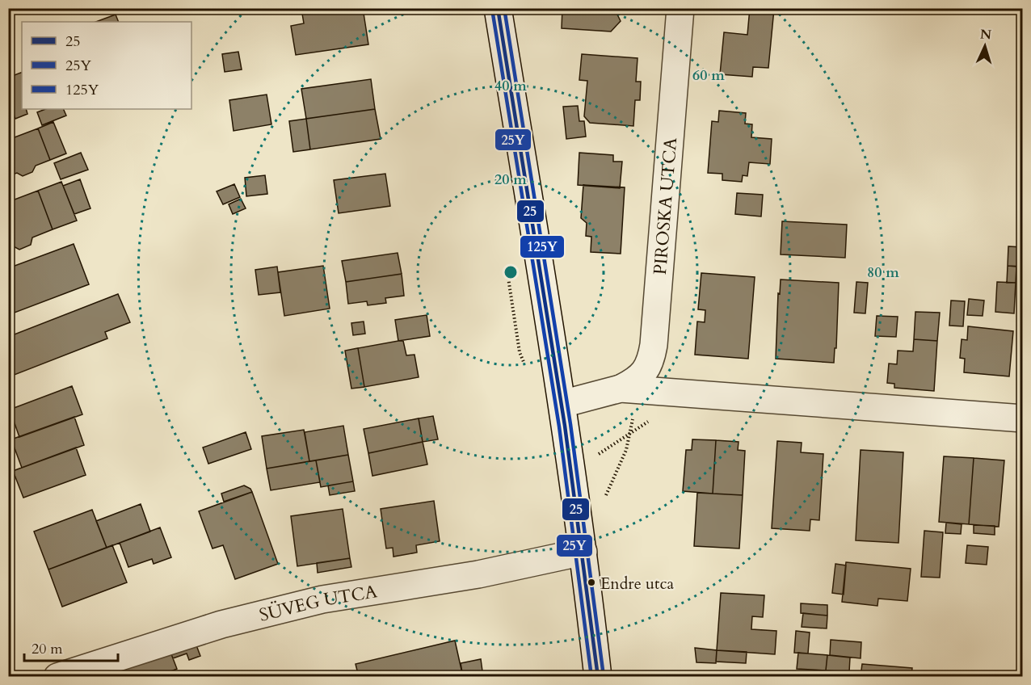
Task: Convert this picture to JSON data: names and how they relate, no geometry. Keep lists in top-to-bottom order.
{
  "streets": {
    "street": ["PIROSKA UTCA", "SÜVEG UTCA"]
  },
  "places": ["Endre utca"],
  "lines": ["transit line 25", "transit line 125Y", "transit line 25Y"],
  "legend": ["25", "25Y", "125Y"],
  "scale_bar": "20 m",
  "north": "top",
  "rings": [
    "60 m",
    "40 m",
    "20 m",
    "80 m"
  ]
}
